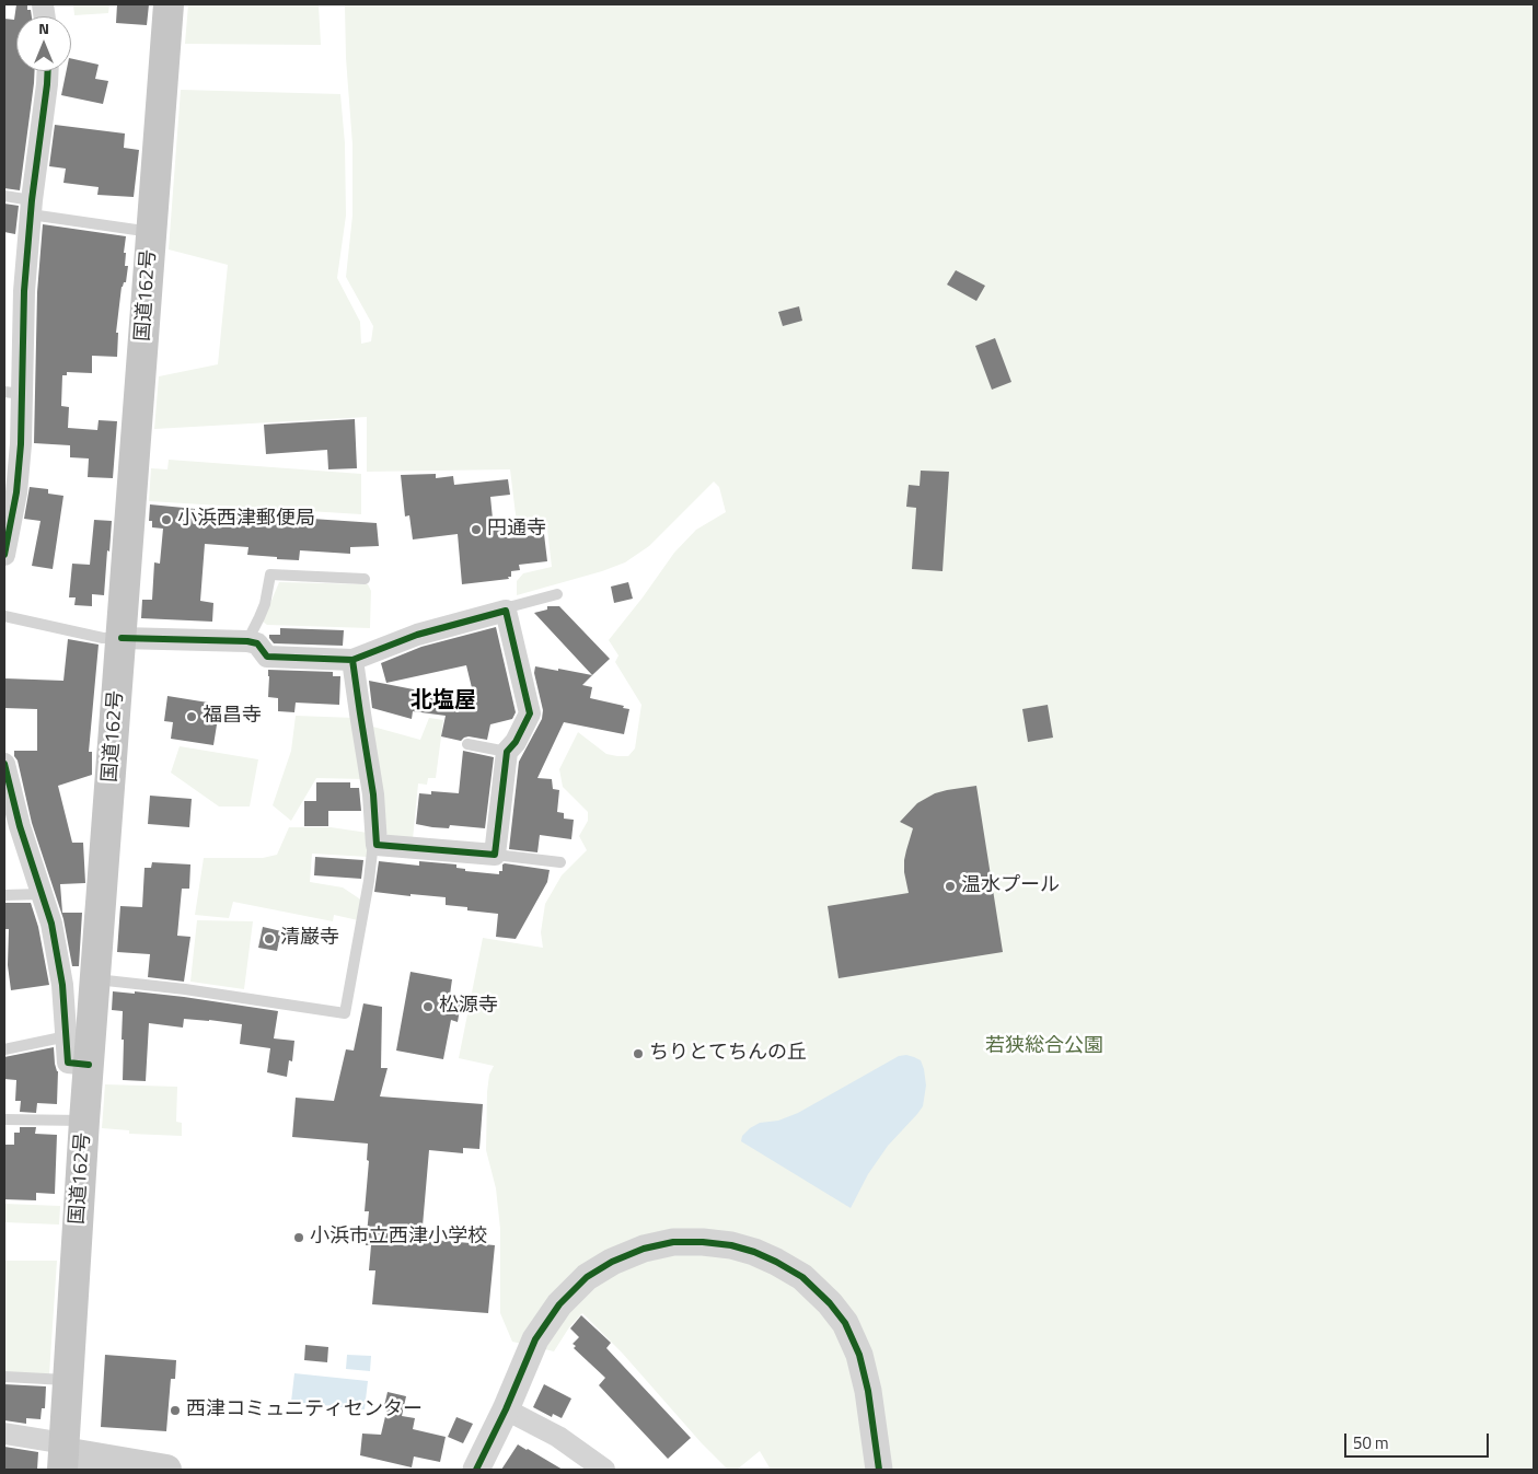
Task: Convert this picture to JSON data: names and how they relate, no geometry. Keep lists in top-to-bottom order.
{
  "streets": {
    "highway": ["国道162号"]
  },
  "districts": ["北塩屋"],
  "parks": ["若狭総合公園"],
  "places": [
    "小浜西津郵便局",
    "円通寺",
    "福昌寺",
    "温水プール",
    "清巌寺",
    "松源寺",
    "ちりとてちんの丘",
    "小浜市立西津小学校",
    "西津コミュニティセンター"
  ],
  "scale_bar": "50 m",
  "north": "top"
}
